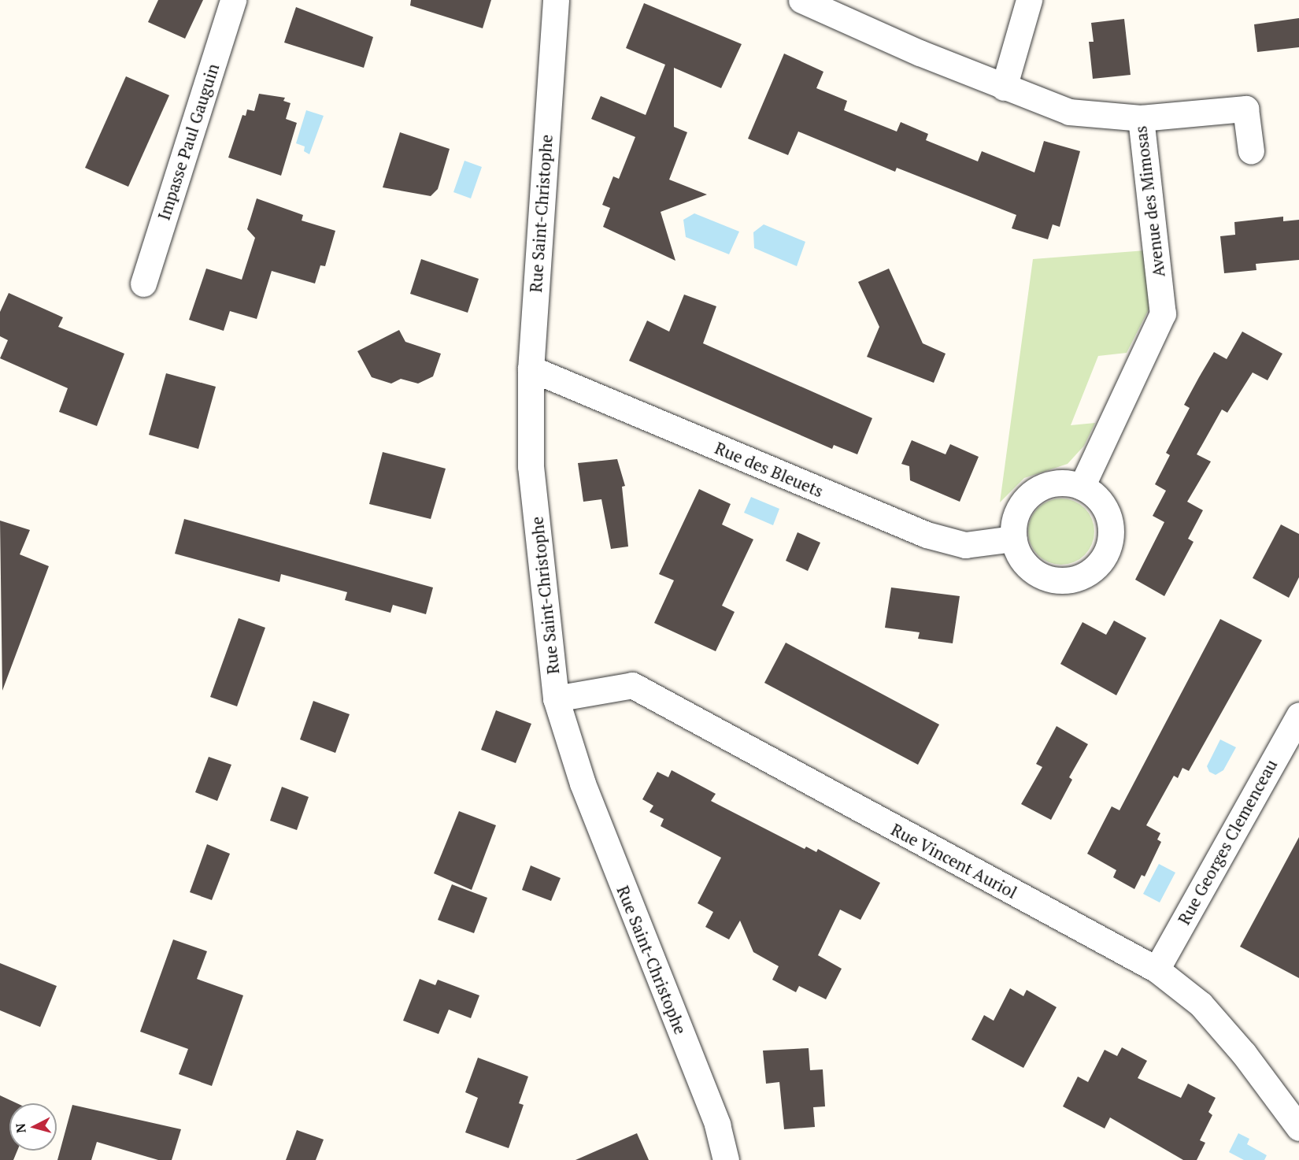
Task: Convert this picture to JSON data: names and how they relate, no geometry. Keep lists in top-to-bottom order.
{
  "streets": {
    "street": [
      "Impasse Paul Gauguin",
      "Avenue des Mimosas",
      "Rue Saint-Christophe",
      "Rue des Bleuets",
      "Rue Georges Clemenceau",
      "Rue Vincent Auriol"
    ]
  },
  "crossings": [
    ["Avenue des Mimosas", "Rue des Bleuets"],
    ["Rue Saint-Christophe", "Rue des Bleuets"],
    ["Rue Saint-Christophe", "Rue Vincent Auriol"],
    ["Rue Georges Clemenceau", "Rue Vincent Auriol"]
  ],
  "north": "left"
}
